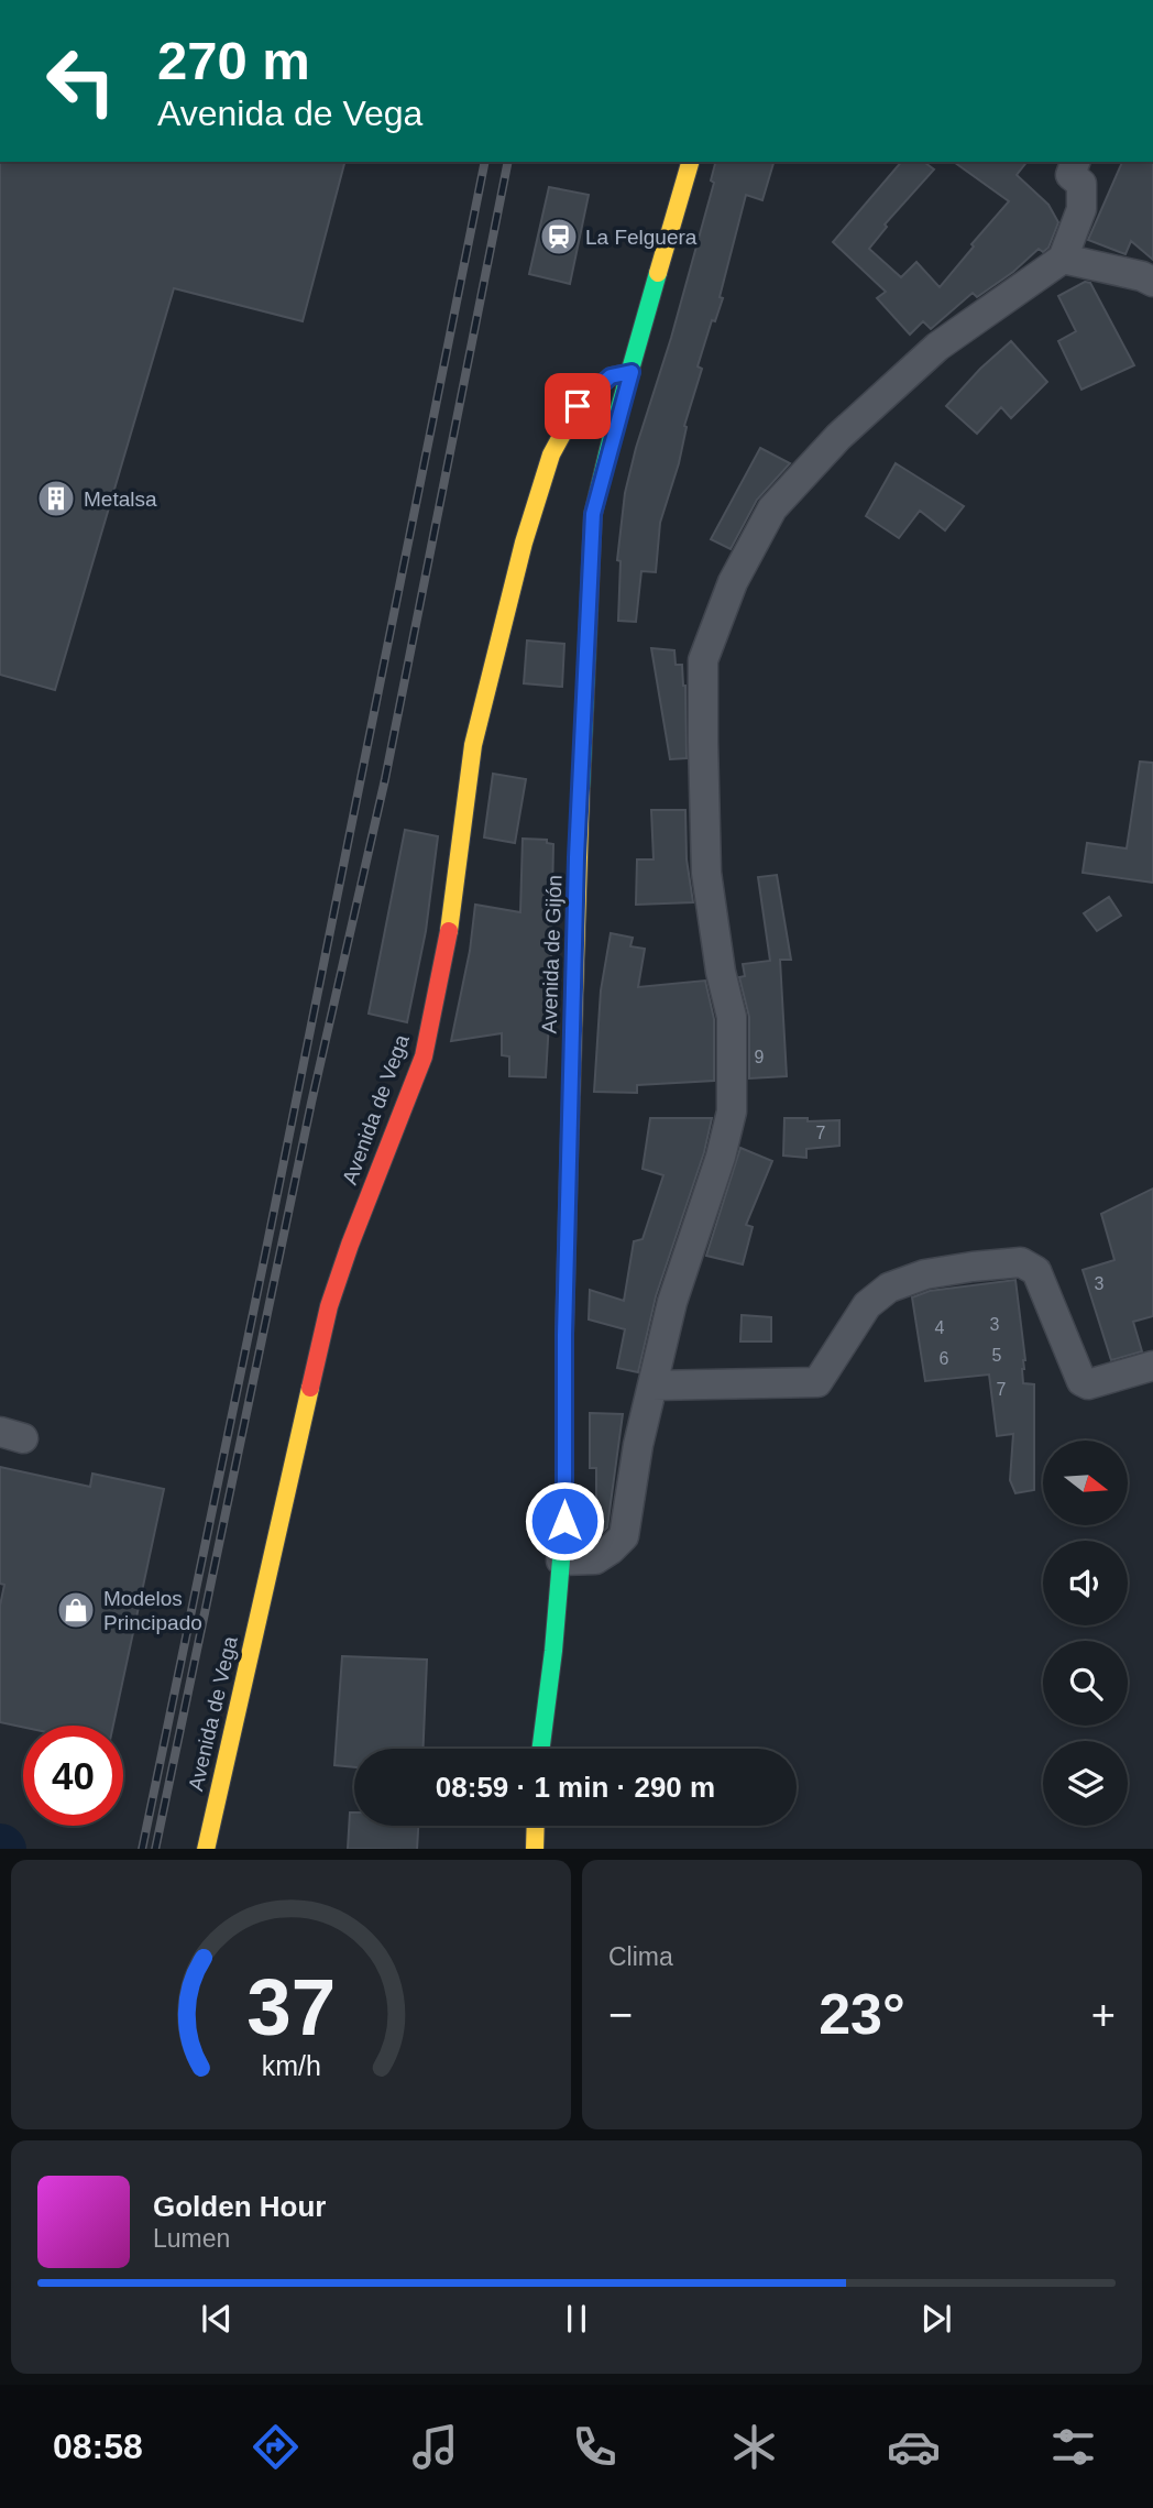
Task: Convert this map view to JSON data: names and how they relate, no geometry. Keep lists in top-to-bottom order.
{
  "streets": {
    "street": ["Avenida de Gijón", "Avenida de Vega"]
  },
  "crossings": [
    ["Avenida de Gijón", "Avenida de Vega"]
  ],
  "places": {
    "station": ["La Felguera"],
    "building": ["Metalsa"],
    "shop": ["Modelos Principado"]
  },
  "house_numbers": [
    "9",
    "7",
    "3",
    "3",
    "4",
    "5",
    "6",
    "7"
  ],
  "north": "right",
  "page": {
    "turn": ["270 m", "Avenida de Vega"],
    "limit": "40",
    "trip": "08:59 · 1 min · 290 m",
    "tile": "Clima",
    "heat": ["−", "23°", "+"],
    "song": ["Golden Hour", "Lumen"],
    "tabs": "08:58",
    "gauge": ["37", "km/h"]
  }
}
